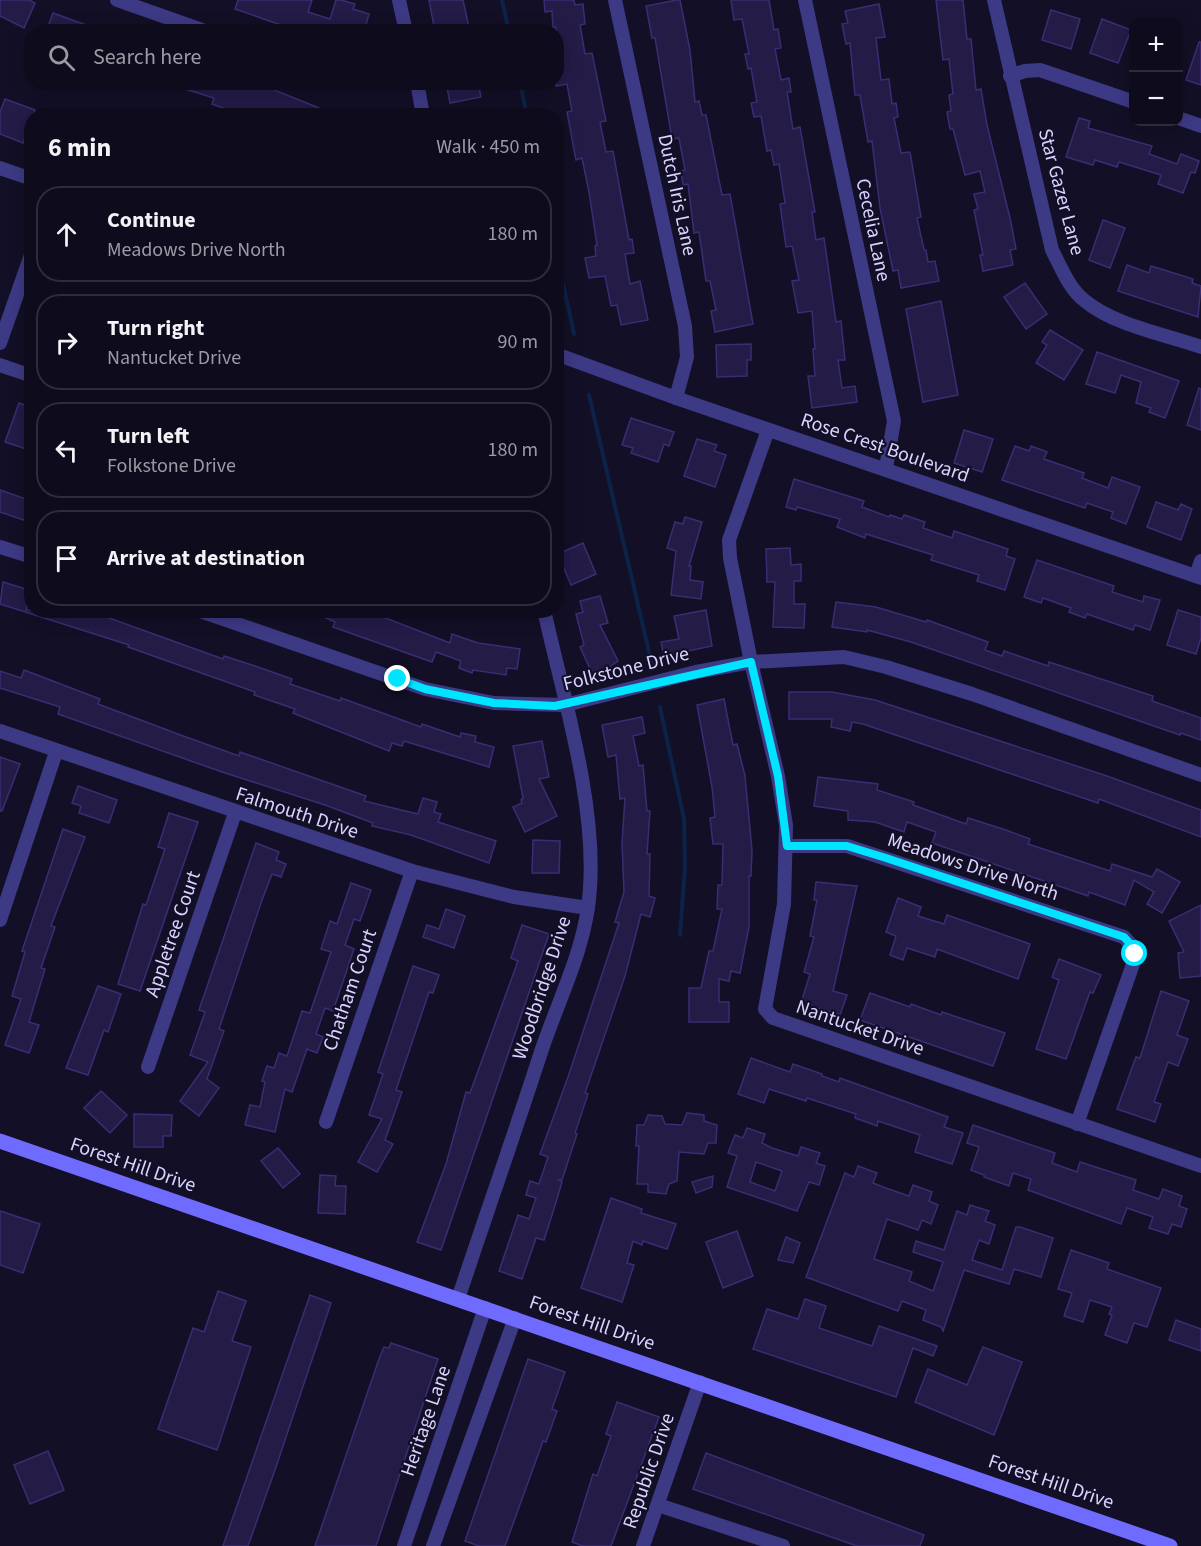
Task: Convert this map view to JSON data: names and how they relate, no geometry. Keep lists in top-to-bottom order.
{
  "streets": {
    "main road": ["Forest Hill Drive"],
    "street": [
      "Star Gazer Lane",
      "Dutch Iris Lane",
      "Cecelia Lane",
      "Rose Crest Boulevard",
      "Folkstone Drive",
      "Falmouth Drive",
      "Meadows Drive North",
      "Appletree Court",
      "Woodbridge Drive",
      "Chatham Court",
      "Nantucket Drive",
      "Heritage Lane",
      "Republic Drive"
    ]
  },
  "crossings": [
    ["Dutch Iris Lane", "Rose Crest Boulevard"],
    ["Cecelia Lane", "Rose Crest Boulevard"],
    ["Rose Crest Boulevard", "Nantucket Drive"],
    ["Folkstone Drive", "Woodbridge Drive"],
    ["Folkstone Drive", "Nantucket Drive"],
    ["Falmouth Drive", "Appletree Court"],
    ["Falmouth Drive", "Woodbridge Drive"],
    ["Falmouth Drive", "Chatham Court"],
    ["Meadows Drive North", "Nantucket Drive"],
    ["Woodbridge Drive", "Forest Hill Drive"],
    ["Forest Hill Drive", "Heritage Lane"],
    ["Forest Hill Drive", "Republic Drive"]
  ],
  "page": {
    "map_buttons": ["+", "−"],
    "search": "Search here",
    "heading": ["6 min", "Walk · 450 m"],
    "list": [
      ["Continue", "Meadows Drive North", "180 m"],
      ["Turn right", "Nantucket Drive", "90 m"],
      ["Turn left", "Folkstone Drive", "180 m"],
      "Arrive at destination"
    ]
  }
}
